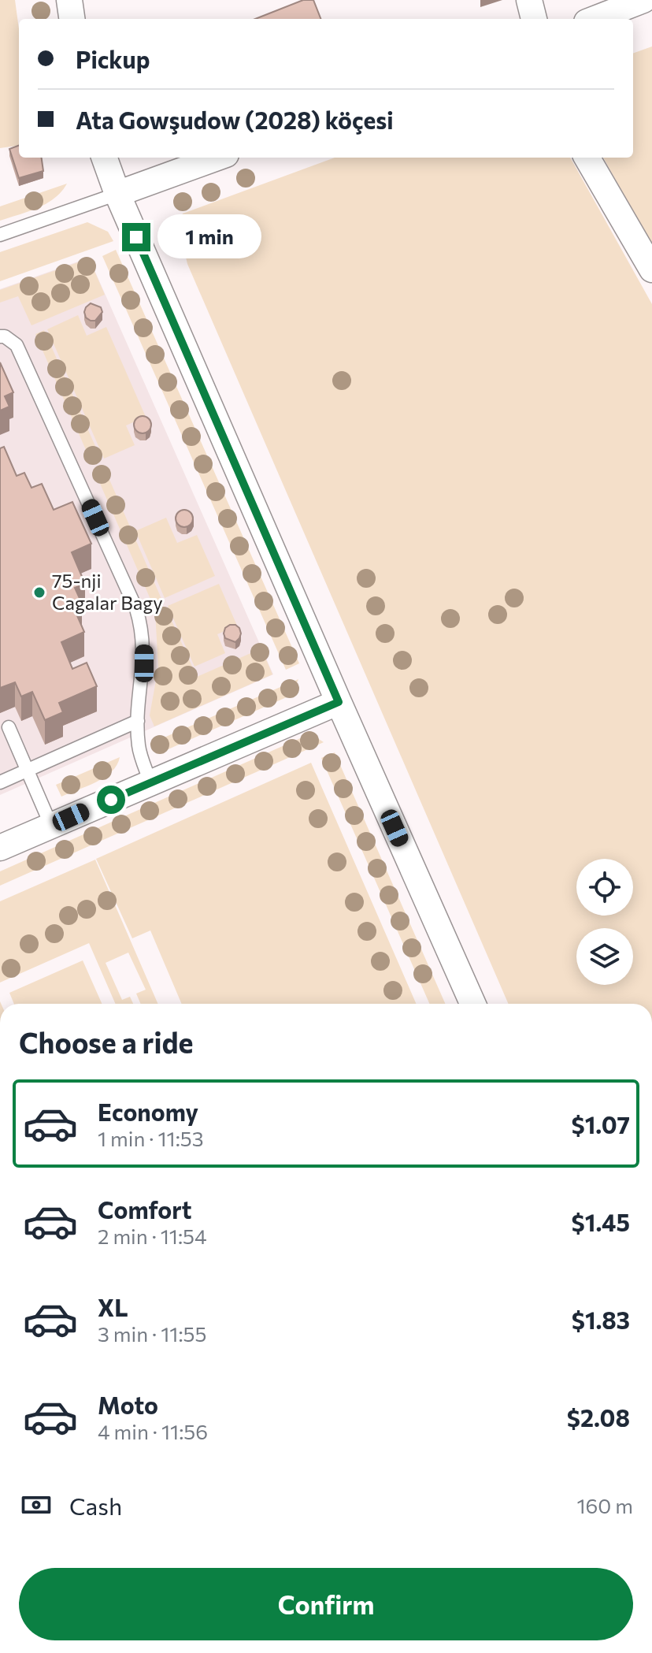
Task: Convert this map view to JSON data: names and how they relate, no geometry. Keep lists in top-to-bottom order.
{
  "places": ["75-nji Cagalar Bagy"],
  "page": {
    "banner": ["Pickup", "Ata Gowşudow (2028) köçesi"],
    "bubble": "1 min",
    "heading": "Choose a ride",
    "list": [
      {
        "name": "Economy",
        "note": "1 min · 11:53",
        "value": "$1.07"
      },
      {
        "name": "Comfort",
        "note": "2 min · 11:54",
        "value": "$1.45"
      },
      {
        "name": "XL",
        "note": "3 min · 11:55",
        "value": "$1.83"
      },
      {
        "name": "Moto",
        "note": "4 min · 11:56",
        "value": "$2.08"
      }
    ],
    "pay": ["Cash", "160 m"],
    "buttons": "Confirm"
  }
}
